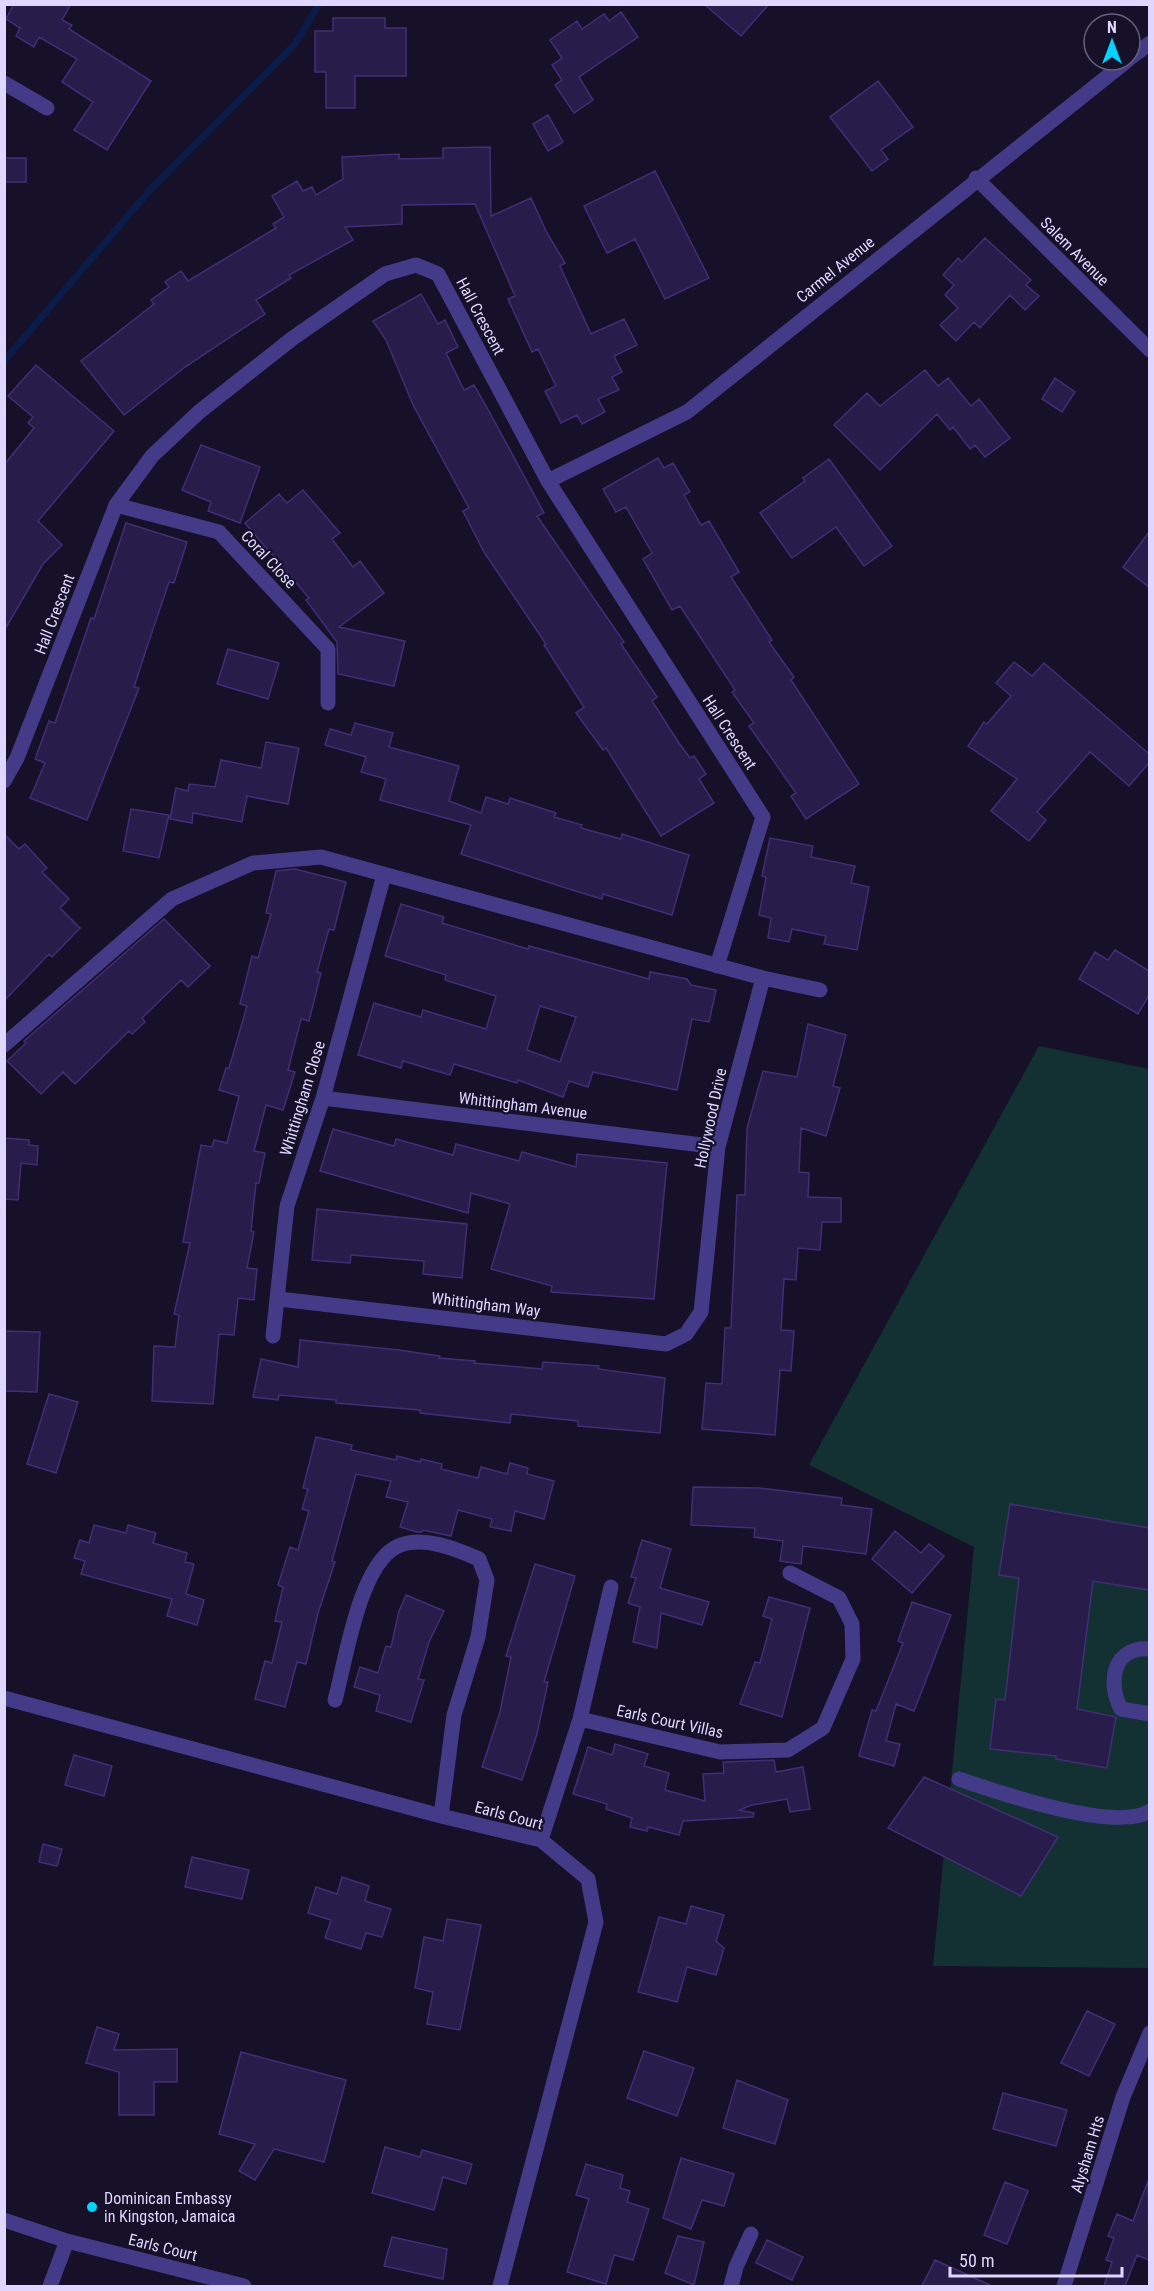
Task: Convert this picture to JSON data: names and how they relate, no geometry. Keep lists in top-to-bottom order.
{
  "streets": {
    "street": [
      "Salem Avenue",
      "Carmel Avenue",
      "Hall Crescent",
      "Coral Close",
      "Whittingham Close",
      "Whittingham Avenue",
      "Hollywood Drive",
      "Whittingham Way",
      "Earls Court Villas",
      "Earls Court",
      "Alysham Hts"
    ]
  },
  "crossings": [
    ["Salem Avenue", "Carmel Avenue"],
    ["Carmel Avenue", "Hall Crescent"],
    ["Hall Crescent", "Coral Close"],
    ["Whittingham Close", "Whittingham Avenue"],
    ["Whittingham Close", "Whittingham Way"],
    ["Whittingham Avenue", "Hollywood Drive"],
    ["Hollywood Drive", "Whittingham Way"]
  ],
  "places": ["Dominican Embassy in Kingston, Jamaica"],
  "scale_bar": "50 m",
  "north": "top"
}
